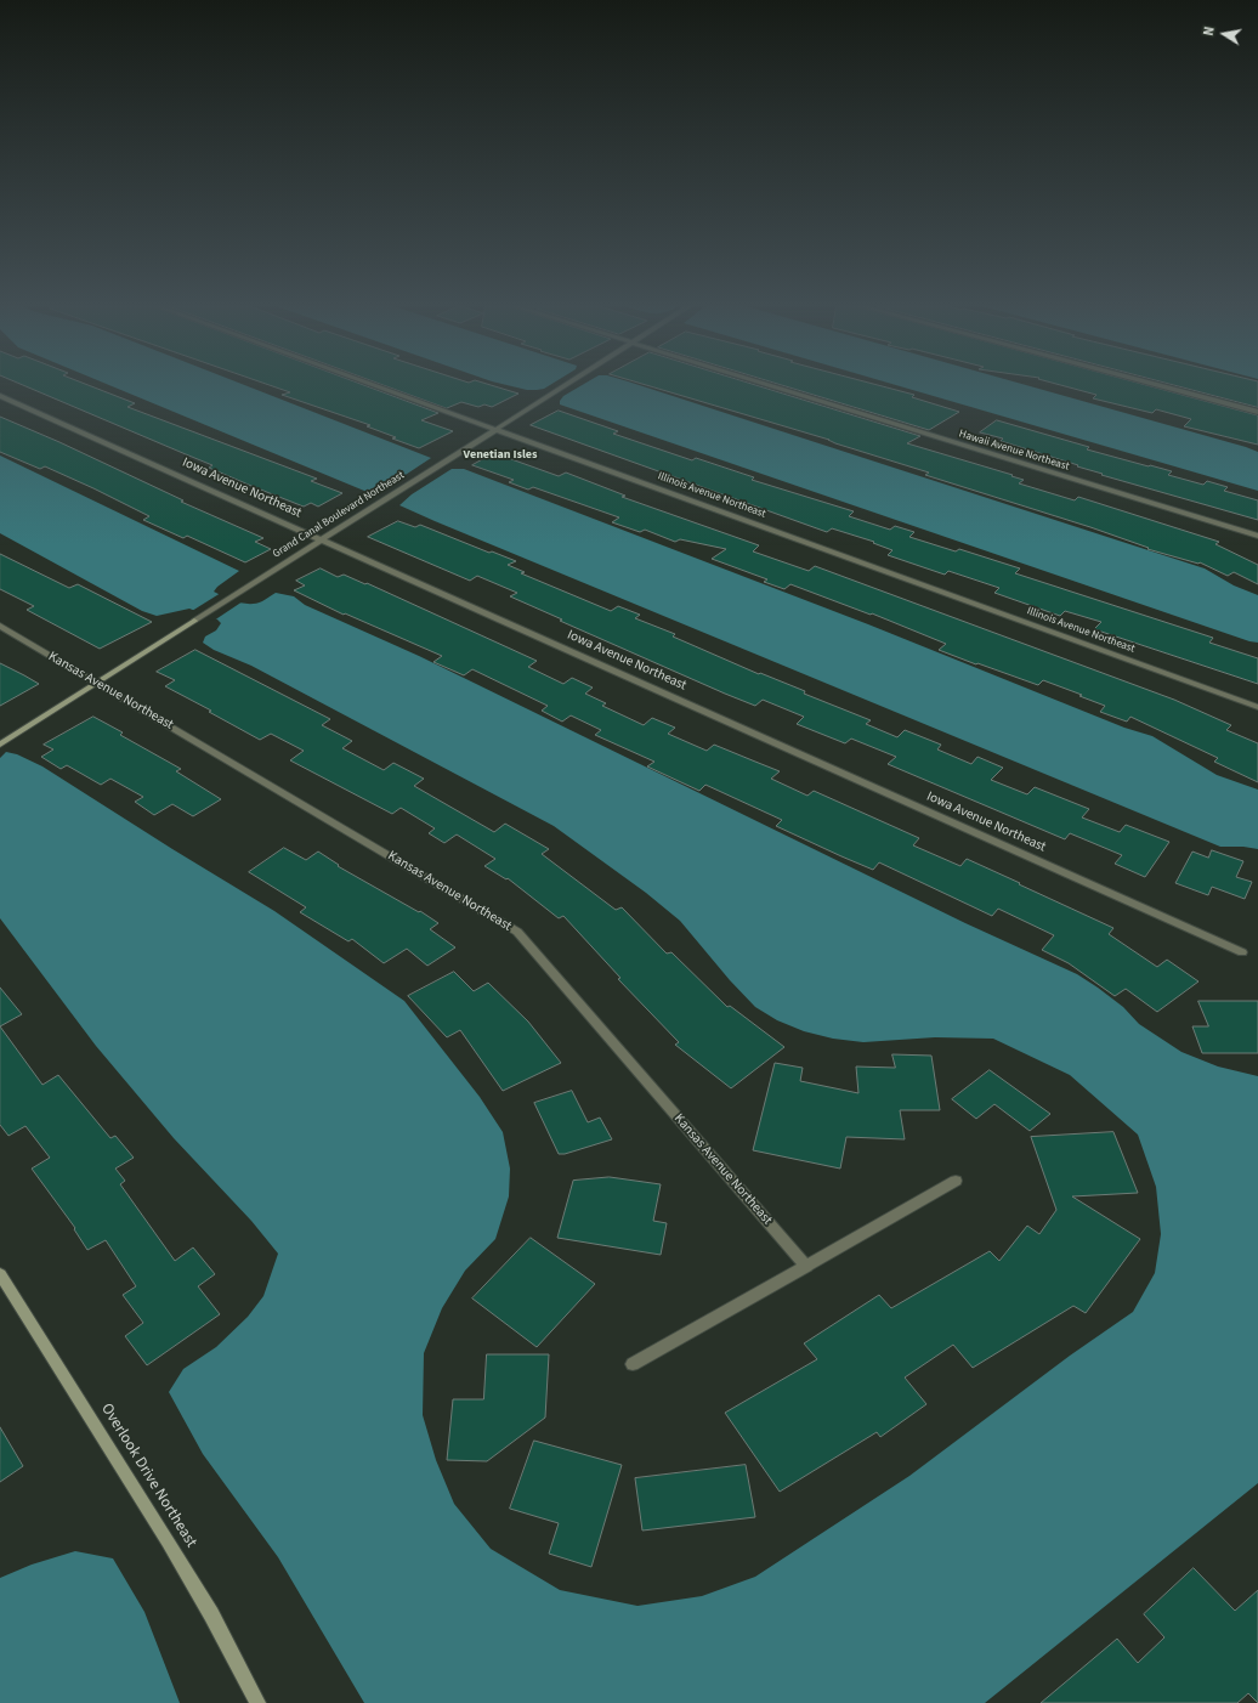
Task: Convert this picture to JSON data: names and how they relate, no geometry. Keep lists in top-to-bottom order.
{
  "streets": {
    "street": [
      "Hawaii Avenue Northeast",
      "Iowa Avenue Northeast",
      "Illinois Avenue Northeast",
      "Grand Canal Boulevard Northeast",
      "Kansas Avenue Northeast",
      "Overlook Drive Northeast"
    ]
  },
  "crossings": [
    ["Iowa Avenue Northeast", "Grand Canal Boulevard Northeast"],
    ["Illinois Avenue Northeast", "Grand Canal Boulevard Northeast"],
    ["Grand Canal Boulevard Northeast", "Kansas Avenue Northeast"]
  ],
  "districts": ["Venetian Isles"],
  "north": "left"
}
